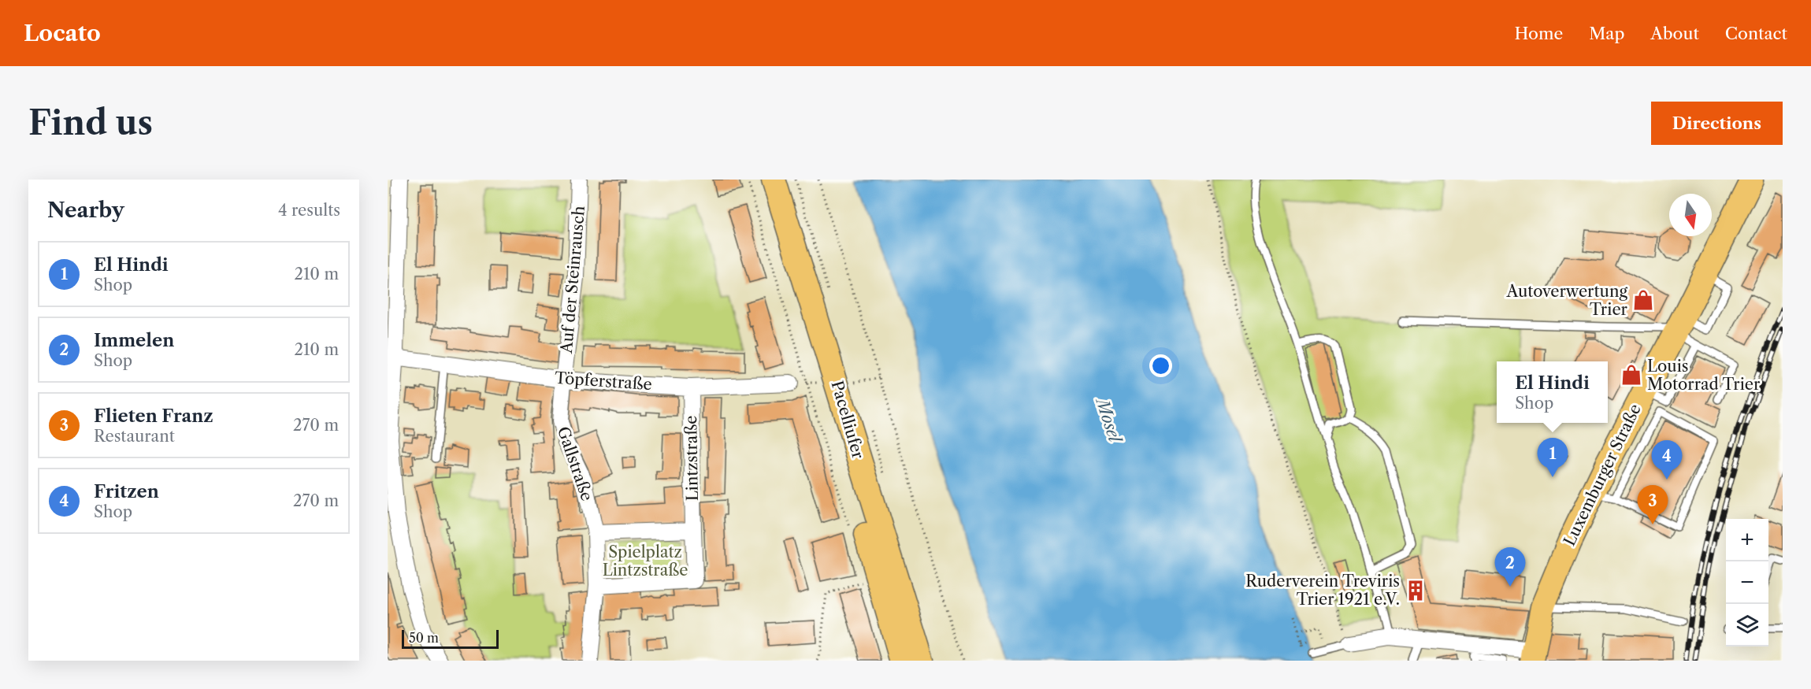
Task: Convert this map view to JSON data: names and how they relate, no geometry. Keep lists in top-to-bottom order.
{
  "streets": {
    "main road": ["Pacelliufer", "Luxemburger Straße"],
    "street": [
      "Auf der Steinrausch",
      "Töpferstraße",
      "Lintzstraße",
      "Gallstraße"
    ]
  },
  "crossings": [
    ["Auf der Steinrausch", "Töpferstraße"],
    ["Auf der Steinrausch", "Gallstraße"],
    ["Töpferstraße", "Lintzstraße"],
    ["Töpferstraße", "Gallstraße"],
    ["Lintzstraße", "Gallstraße"]
  ],
  "water": ["Mosel"],
  "parks": ["Spielplatz Lintzstraße"],
  "places": {
    "shop": ["Autoverwertung Trier", "Louis Motorrad Trier"],
    "building": ["Ruderverein Treviris Trier 1921 e.V."]
  },
  "scale_bar": "50 m",
  "north": "bottom",
  "page": {
    "header": "Locato",
    "nav": [
      "Home",
      "Map",
      "About",
      "Contact"
    ],
    "buttons": "Directions",
    "title": "Find us",
    "heading": ["Nearby", "4 results"],
    "list": [
      {
        "mark": "1",
        "name": "El Hindi",
        "note": "Shop",
        "value": "210 m"
      },
      {
        "mark": "2",
        "name": "Immelen",
        "note": "Shop",
        "value": "210 m"
      },
      {
        "mark": "3",
        "name": "Flieten Franz",
        "note": "Restaurant",
        "value": "270 m"
      },
      {
        "mark": "4",
        "name": "Fritzen",
        "note": "Shop",
        "value": "270 m"
      }
    ],
    "popup": ["El Hindi", "Shop"],
    "pins": [
      "1",
      "4",
      "3",
      "2"
    ],
    "map_buttons": ["+", "−"],
    "scale": "50 m"
  }
}
